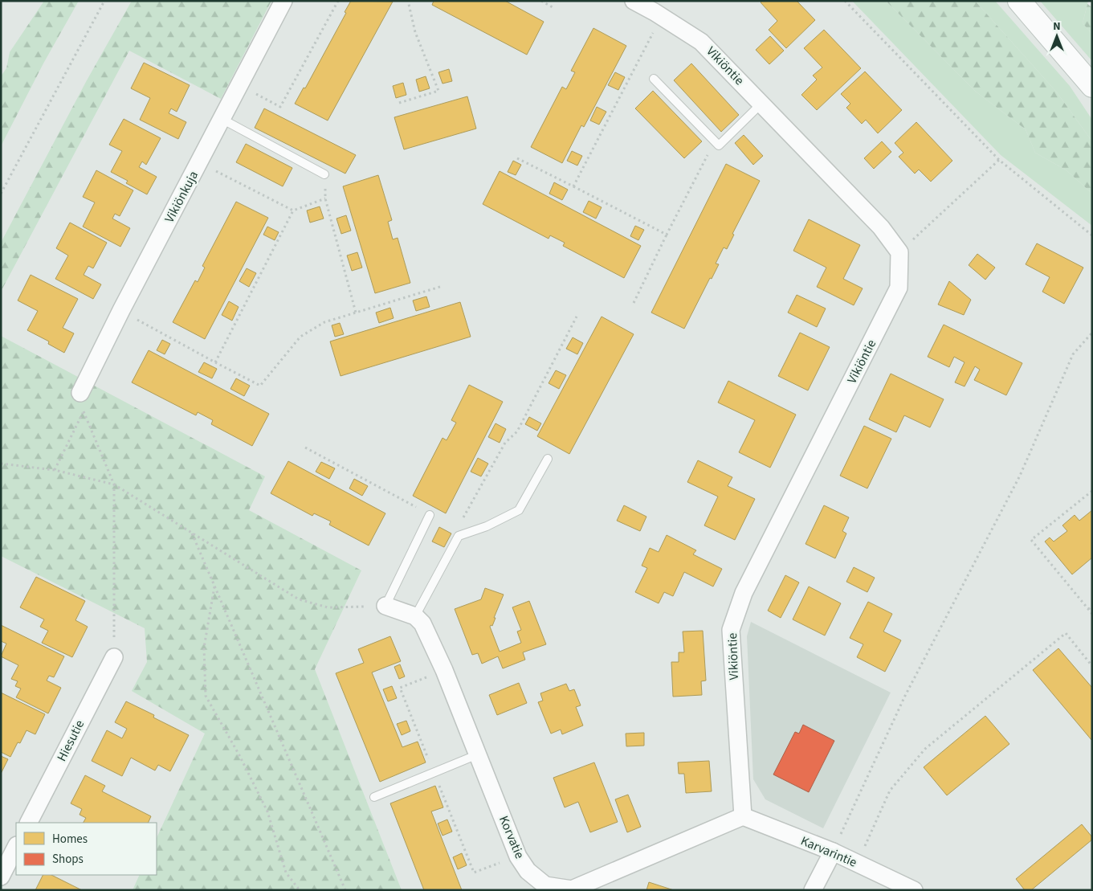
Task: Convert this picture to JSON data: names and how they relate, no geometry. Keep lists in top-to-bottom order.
{
  "streets": {
    "street": [
      "Vikiöntie",
      "Vikiönkuja",
      "Hiesutie",
      "Korvatie",
      "Karvarintie"
    ]
  },
  "crossings": [
    ["Vikiöntie", "Korvatie"],
    ["Vikiöntie", "Karvarintie"],
    ["Korvatie", "Karvarintie"]
  ],
  "legend": ["Homes", "Shops"],
  "north": "top"
}
